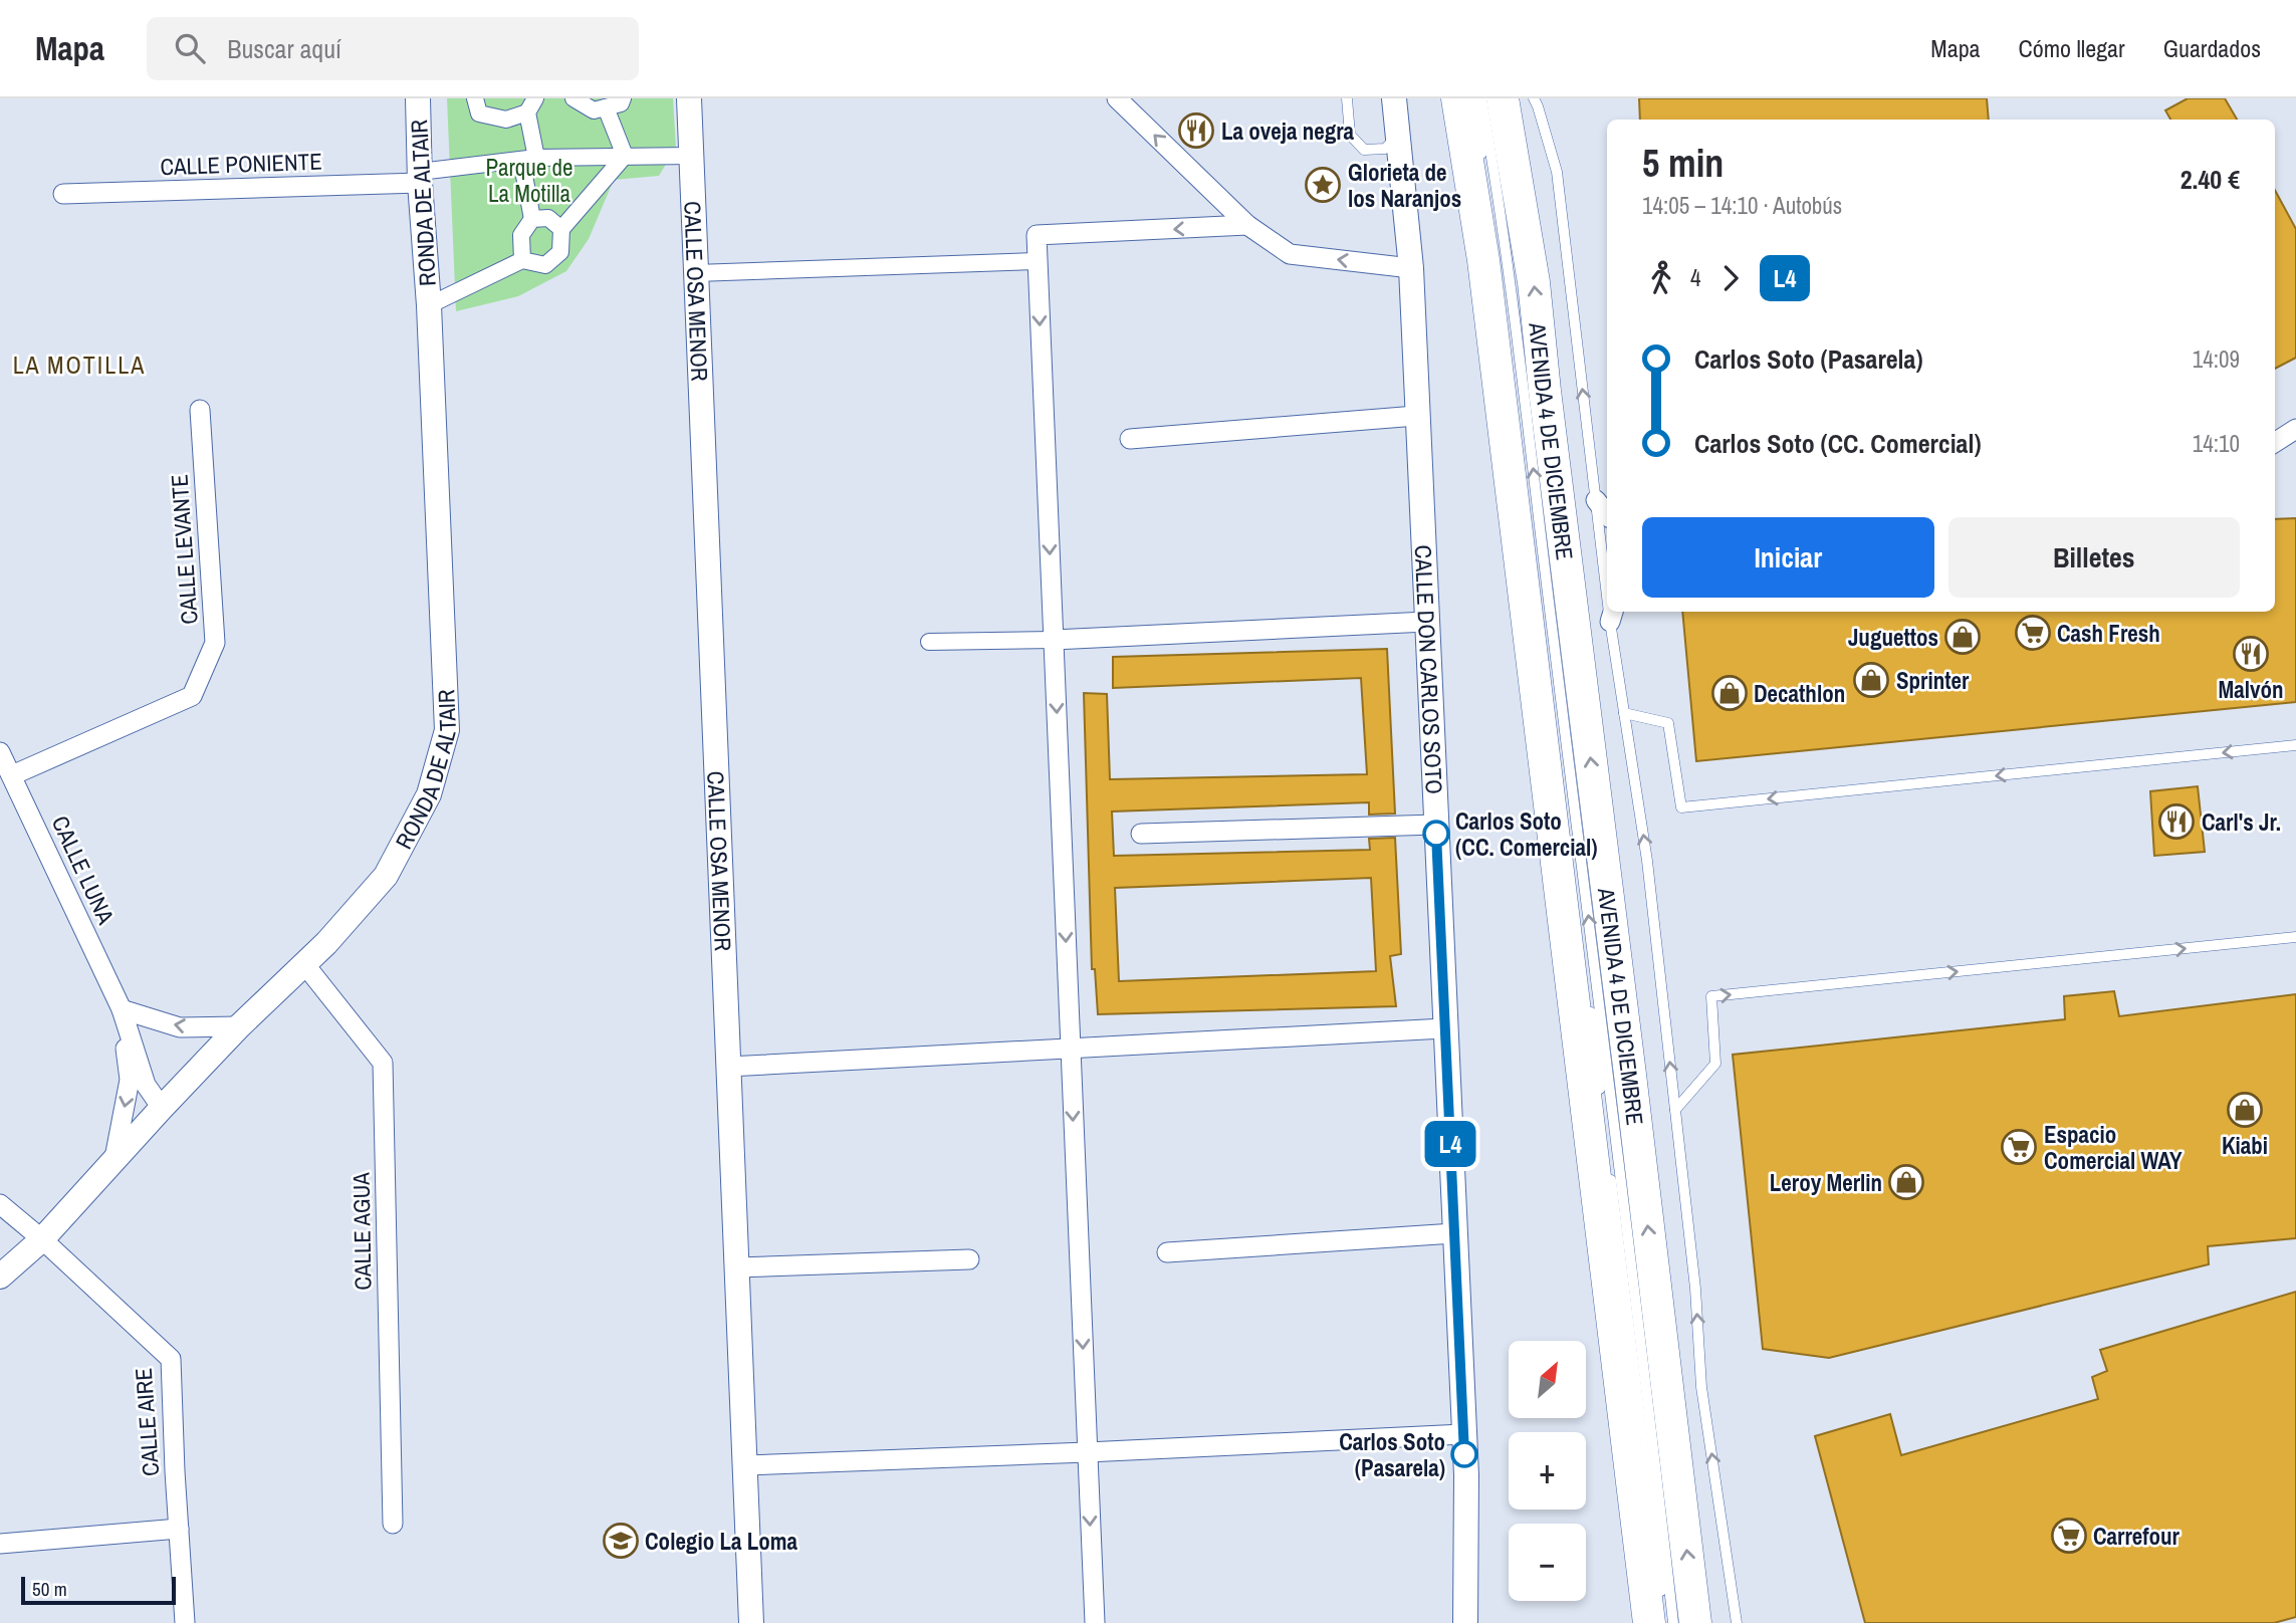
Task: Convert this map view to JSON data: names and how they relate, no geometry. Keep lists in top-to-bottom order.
{
  "streets": {
    "main road": ["AVENIDA 4 DE DICIEMBRE"],
    "street": [
      "CALLE PONIENTE",
      "RONDA DE ALTAIR",
      "CALLE OSA MENOR",
      "CALLE LEVANTE",
      "CALLE DON CARLOS SOTO",
      "CALLE LUNA",
      "CALLE AGUA",
      "CALLE AIRE"
    ]
  },
  "crossings": [
    ["CALLE PONIENTE", "RONDA DE ALTAIR"],
    ["RONDA DE ALTAIR", "CALLE LUNA"],
    ["RONDA DE ALTAIR", "CALLE AGUA"],
    ["RONDA DE ALTAIR", "CALLE AIRE"],
    ["CALLE LEVANTE", "CALLE LUNA"]
  ],
  "districts": ["LA MOTILLA"],
  "parks": ["Parque de La Motilla"],
  "places": {
    "restaurant": ["La oveja negra", "Malvón", "Carl's Jr."],
    "place": ["Glorieta de los Naranjos"],
    "supermarket": ["Cash Fresh", "Espacio Comercial WAY", "Carrefour"],
    "shop": [
      "Juguettos",
      "Sprinter",
      "Decathlon",
      "Kiabi",
      "Leroy Merlin"
    ],
    "other": ["Carlos Soto (CC. Comercial)", "Carlos Soto (Pasarela)"],
    "school or university": ["Colegio La Loma"]
  },
  "lines": ["bus line L4"],
  "scale_bar": "50 m",
  "north": "top right",
  "page": {
    "header": "Mapa",
    "search": "Buscar aquí",
    "nav": ["Mapa", "Cómo llegar", "Guardados"],
    "on_map": "L4",
    "heading": ["5 min", "14:05 – 14:10 · Autobús", "2.40 €"],
    "legs": ["4", "L4"],
    "list": [
      {
        "name": "Carlos Soto (Pasarela)",
        "value": "14:09"
      },
      {
        "name": "Carlos Soto (CC. Comercial)",
        "value": "14:10"
      }
    ],
    "buttons": ["Iniciar", "Billetes"],
    "map_buttons": ["+", "−"],
    "scale": "50 m"
  }
}
